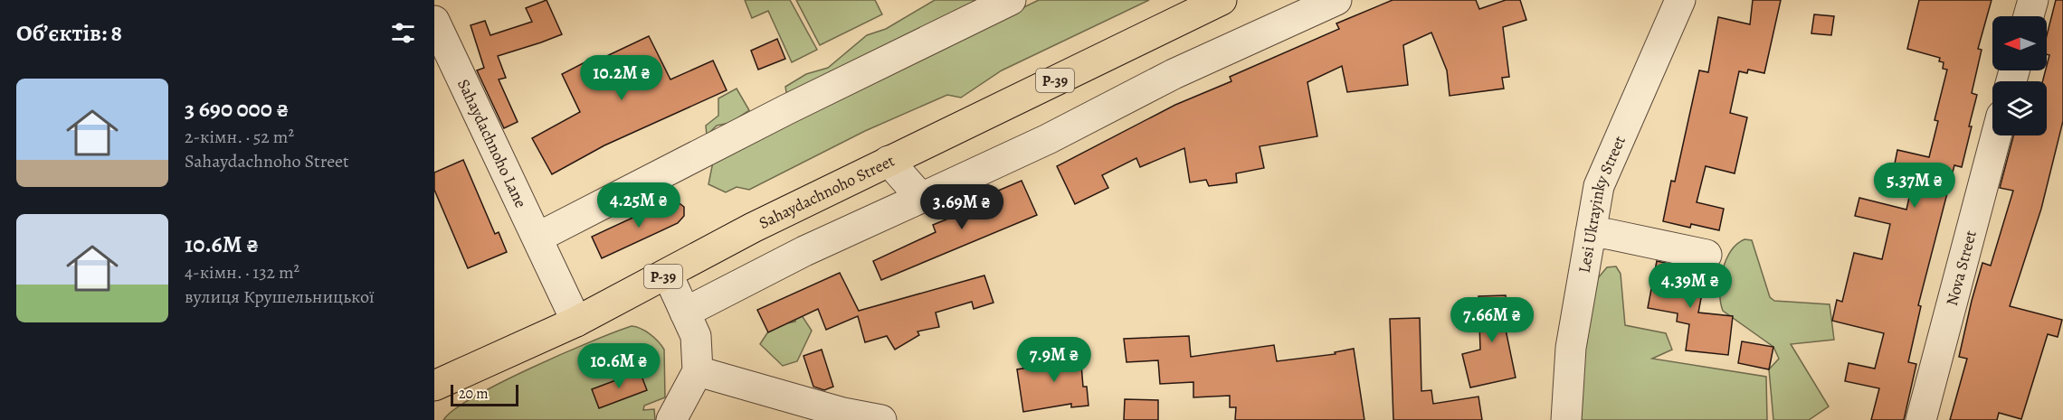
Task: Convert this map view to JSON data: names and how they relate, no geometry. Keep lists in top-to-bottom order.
{
  "streets": {
    "main road": ["Р-39", "Sahaydachnoho Street"],
    "street": ["Sahaydachnoho Lane", "Lesi Ukrayinky Street", "Nova Street"]
  },
  "crossings": [
    ["Sahaydachnoho Lane", "Sahaydachnoho Street"]
  ],
  "scale_bar": "20 m",
  "north": "left",
  "page": {
    "heading": "Об’єктів: 8",
    "price": [
      "10.2M ₴",
      "5.37M ₴",
      "4.25M ₴",
      "3.69M ₴",
      "4.39M ₴",
      "7.66M ₴",
      "7.9M ₴",
      "10.6M ₴"
    ],
    "list": [
      {
        "name": "3 690 000 ₴",
        "note": "2-кімн. · 52 m² · Sahaydachnoho Street"
      },
      {
        "name": "10.6M ₴",
        "note": "4-кімн. · 132 m² · вулиця Крушельницької"
      }
    ],
    "scale": "20 m"
  }
}
